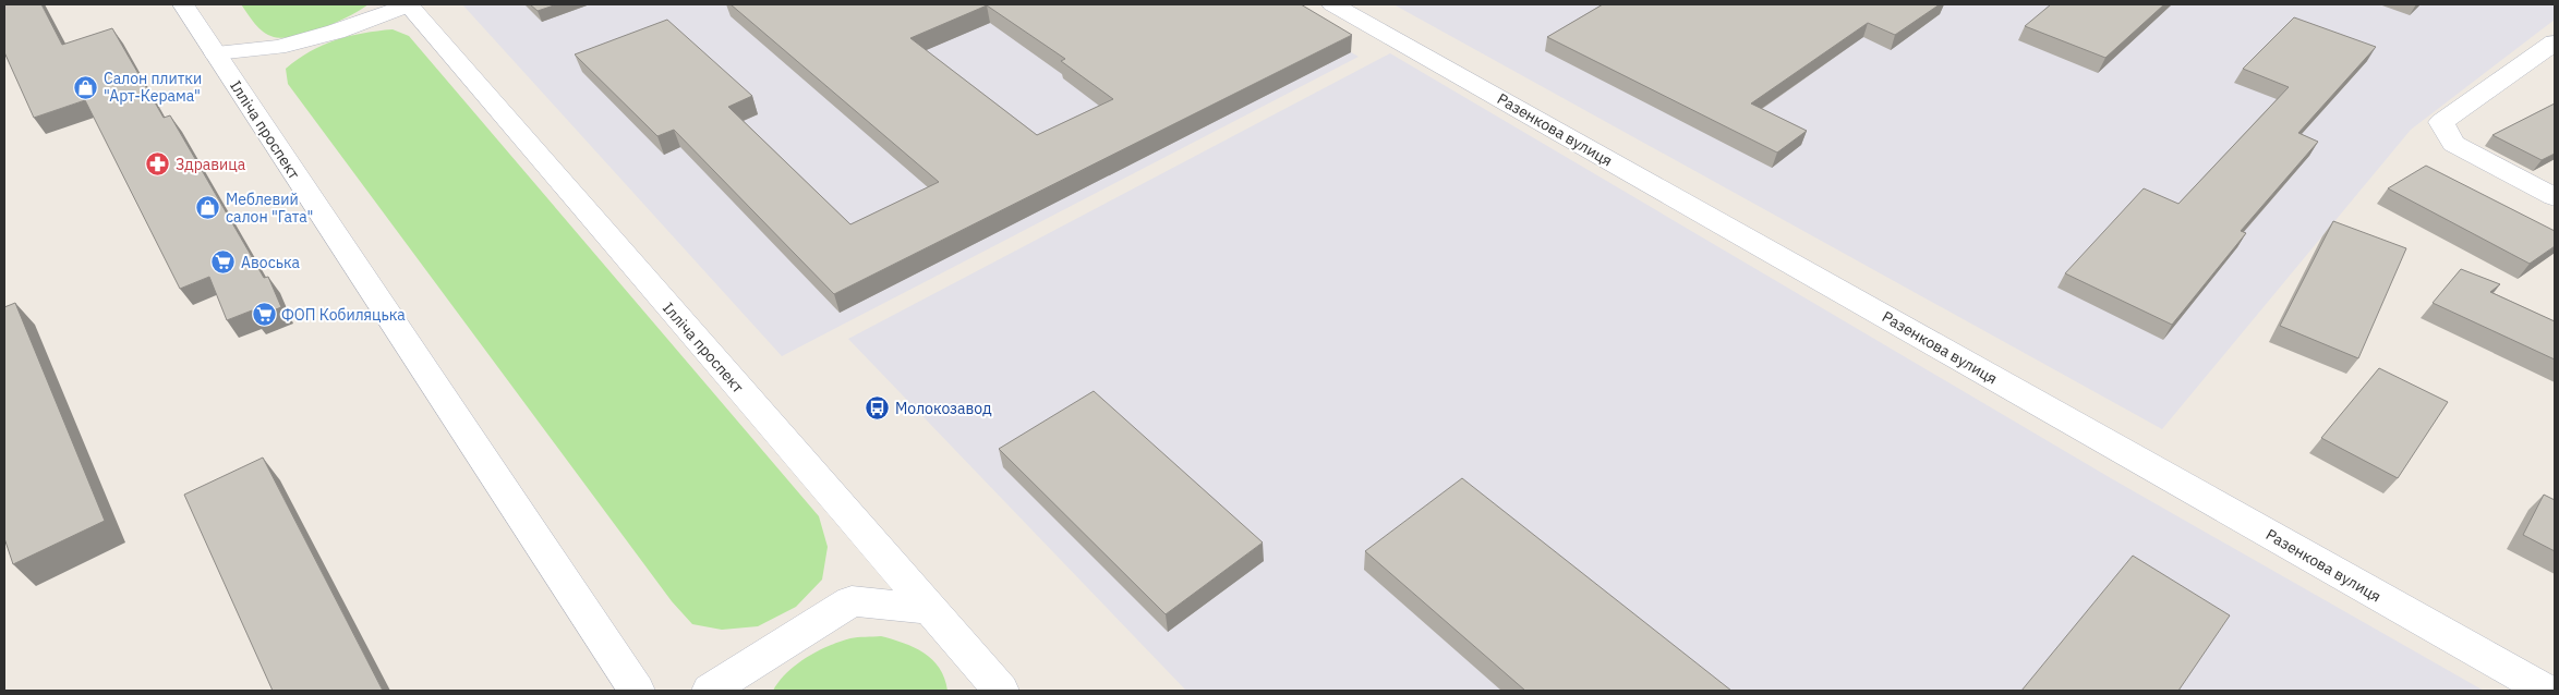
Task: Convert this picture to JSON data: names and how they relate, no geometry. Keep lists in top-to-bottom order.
{
  "streets": {
    "main road": ["Ілліча проспект", "Разенкова вулиця"]
  },
  "places": {
    "shop": ["Салон плитки \"Арт-Керама\"", "Меблевий салон \"Гата\""],
    "pharmacy": ["Здравица"],
    "supermarket": ["Авоська", "ФОП Кобиляцька"],
    "bus stop": ["Молокозавод"]
  }
}
